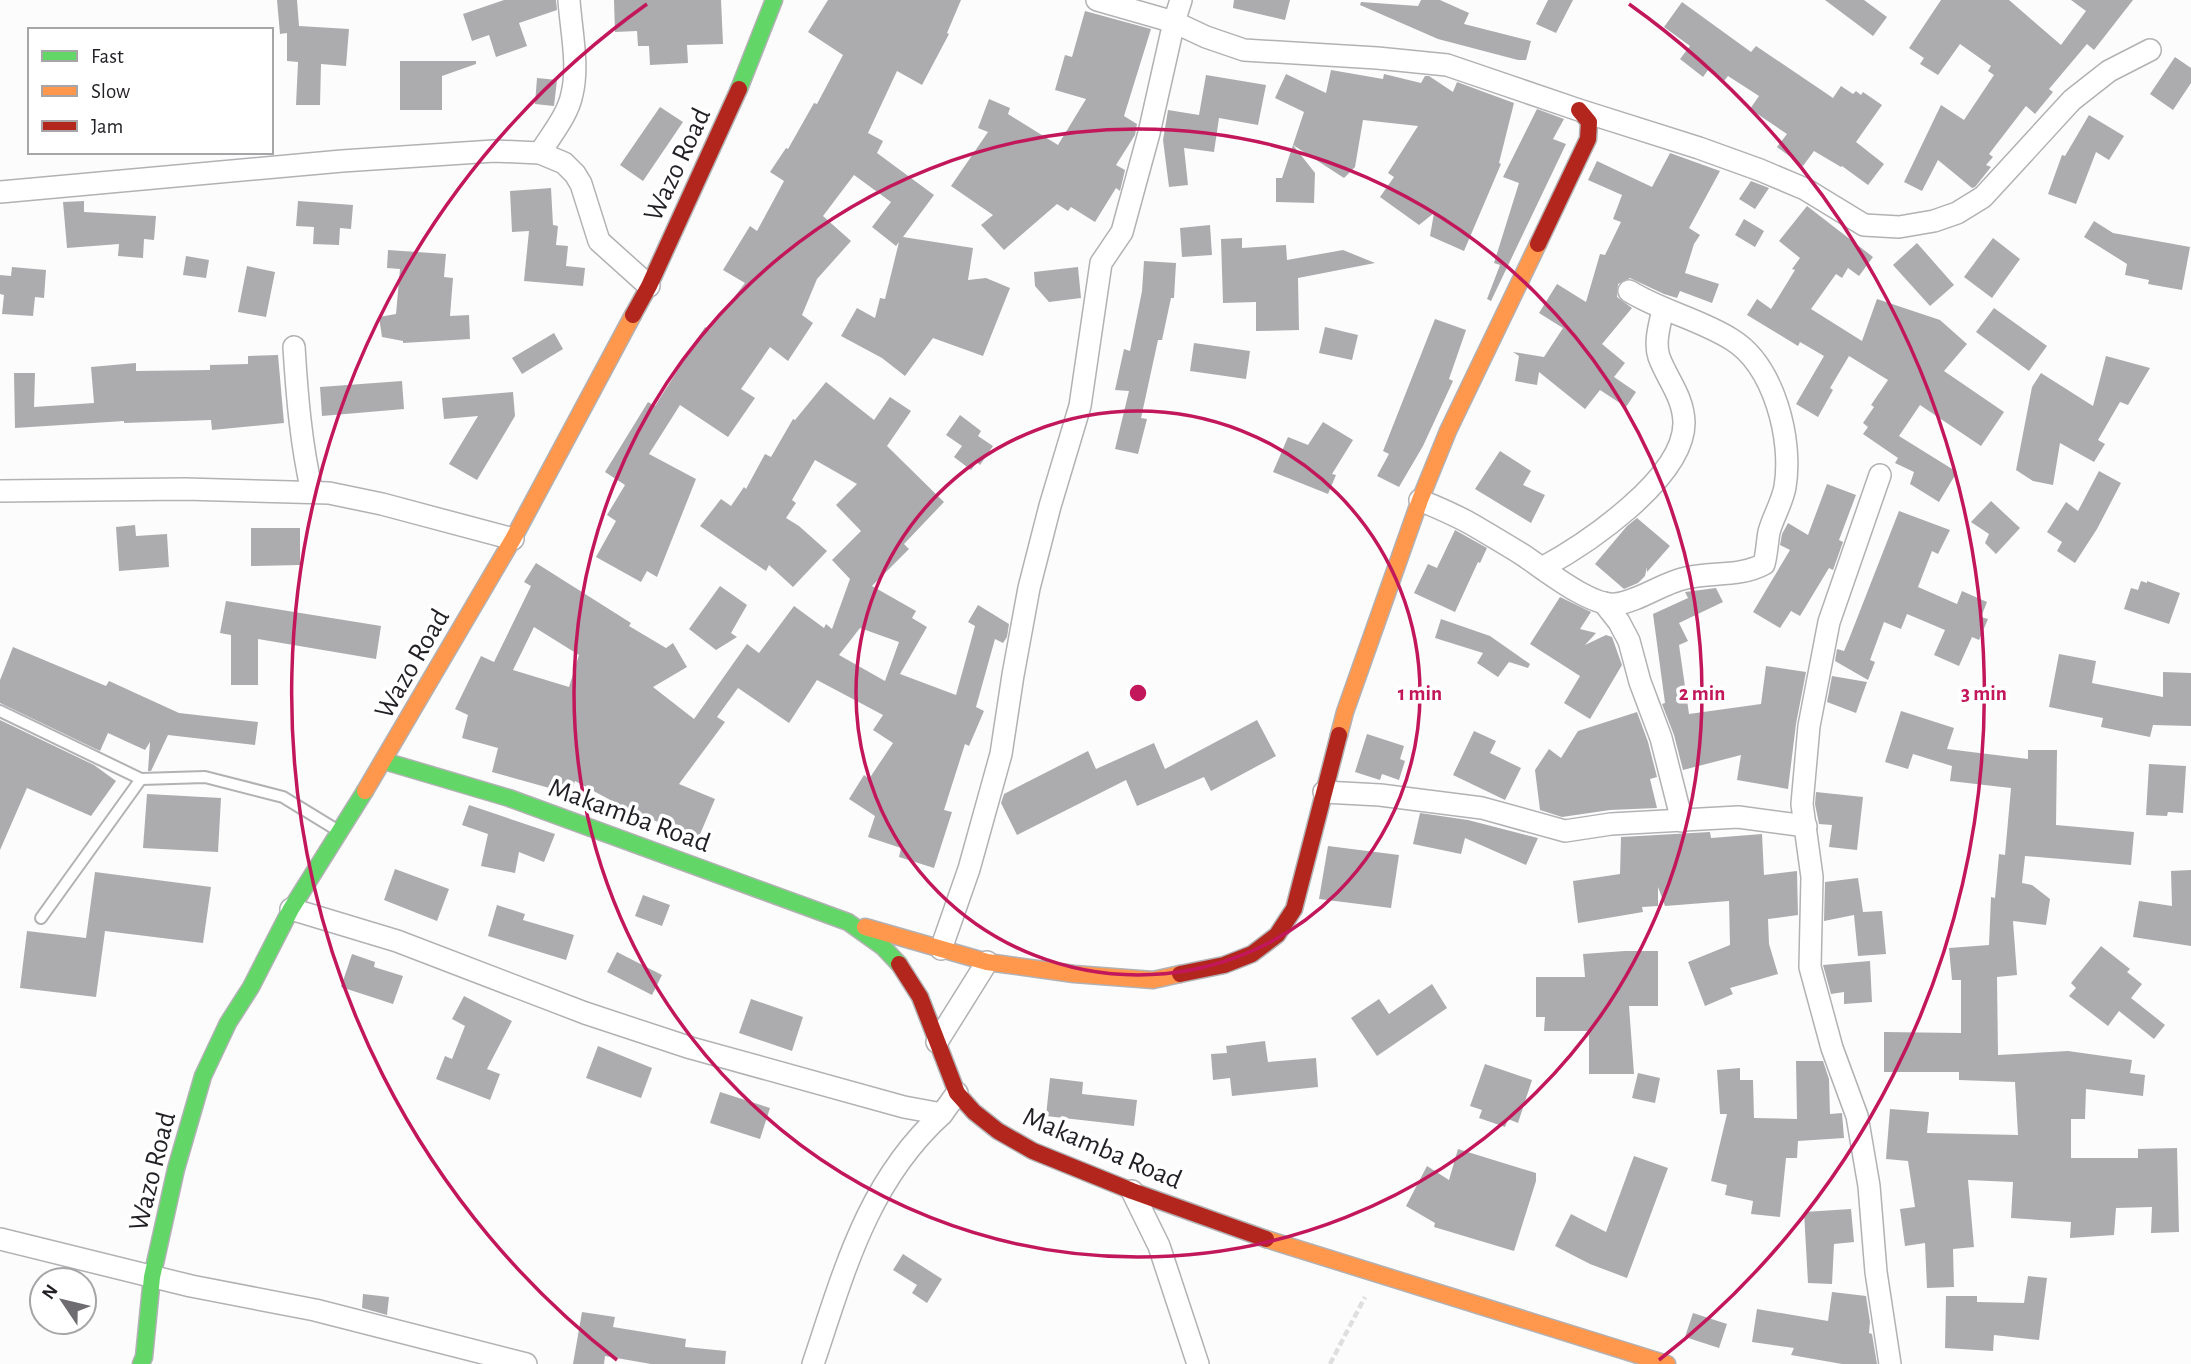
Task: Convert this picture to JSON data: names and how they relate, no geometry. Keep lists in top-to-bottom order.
{
  "streets": {
    "street": ["Wazo Road", "Makamba Road"]
  },
  "crossings": [
    ["Wazo Road", "Makamba Road"]
  ],
  "legend": ["Fast", "Slow", "Jam"],
  "north": "top left",
  "rings": ["1 min", "2 min", "3 min"]
}
